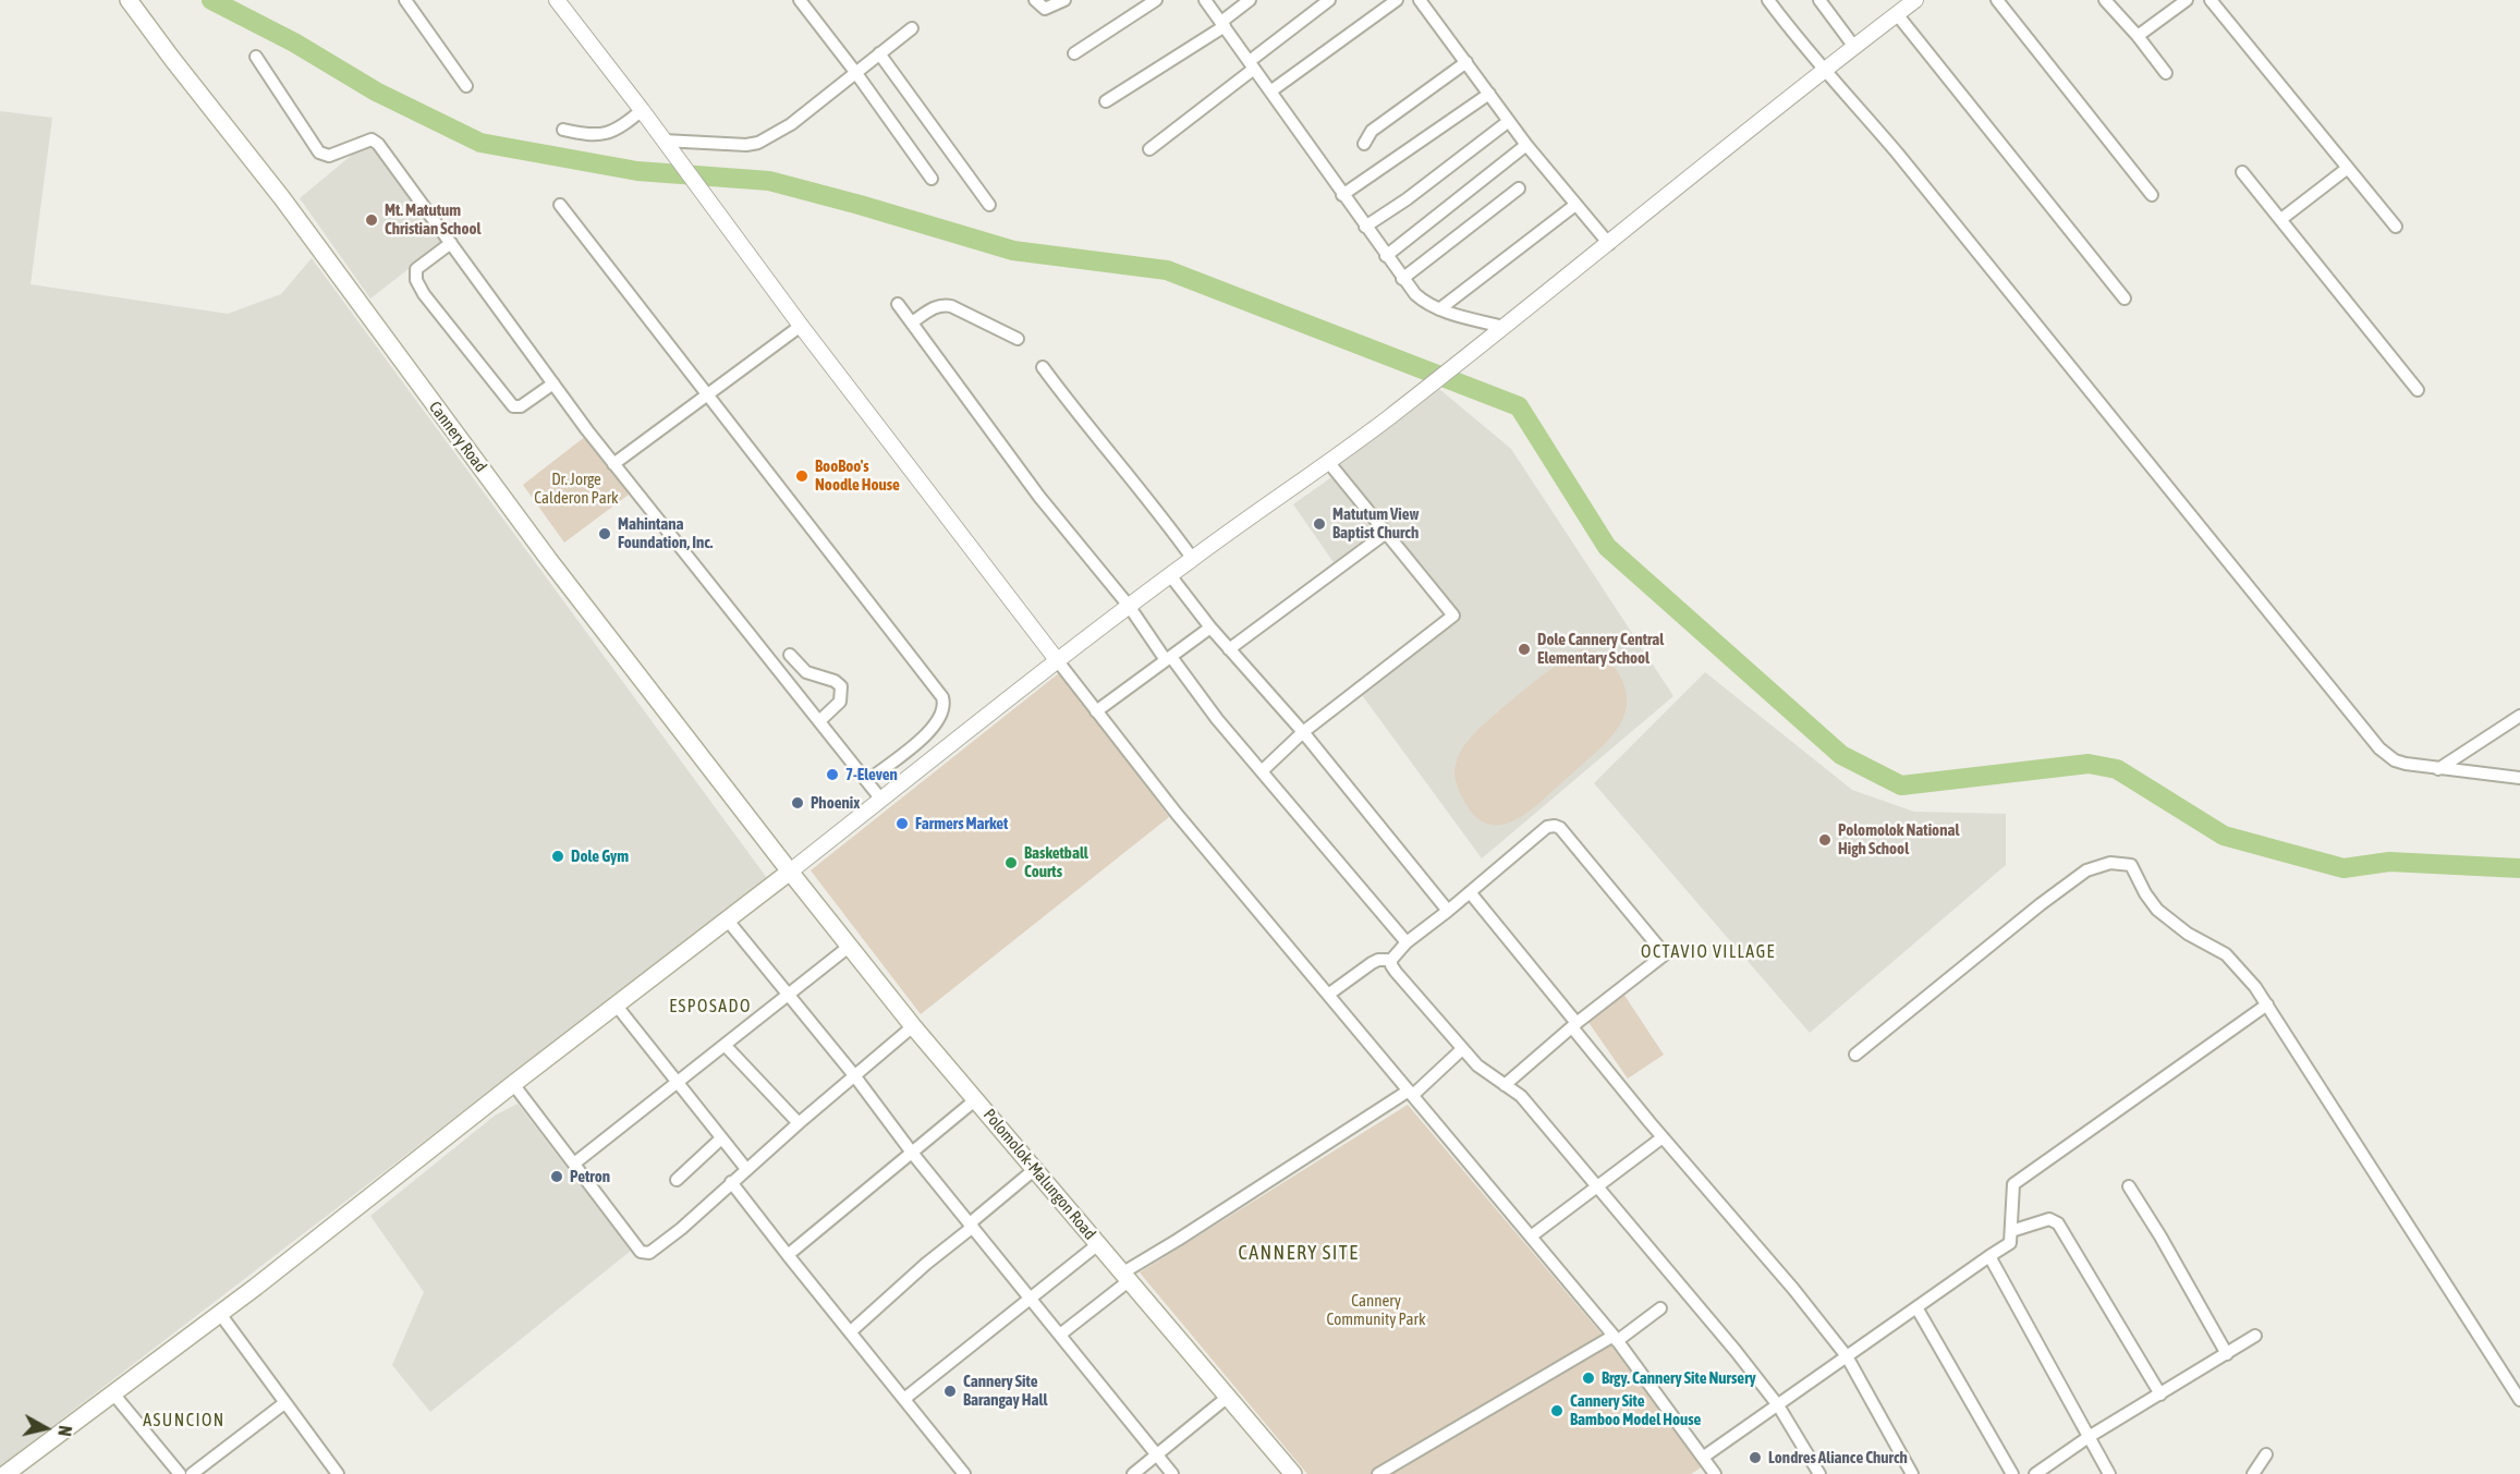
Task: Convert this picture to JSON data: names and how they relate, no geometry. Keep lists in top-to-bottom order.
{
  "streets": {
    "main road": ["Cannery Road", "Polomolok-Malungon Road"]
  },
  "crossings": [
    ["Cannery Road", "Polomolok-Malungon Road"]
  ],
  "districts": [
    "OCTAVIO VILLAGE",
    "ESPOSADO",
    "CANNERY SITE",
    "ASUNCION"
  ],
  "parks": ["Dr. Jorge Calderon Park", "Cannery Community Park"],
  "places": [
    "Mt. Matutum Christian School",
    "BooBoo's Noodle House",
    "Matutum View Baptist Church",
    "Mahintana Foundation, Inc.",
    "Dole Cannery Central Elementary School",
    "7-Eleven",
    "Phoenix",
    "Farmers Market",
    "Polomolok National High School",
    "Dole Gym",
    "Basketball Courts",
    "Petron",
    "Brgy. Cannery Site Nursery",
    "Cannery Site Barangay Hall",
    "Cannery Site Bamboo Model House",
    "Londres Aliance Church"
  ],
  "north": "right"
}
